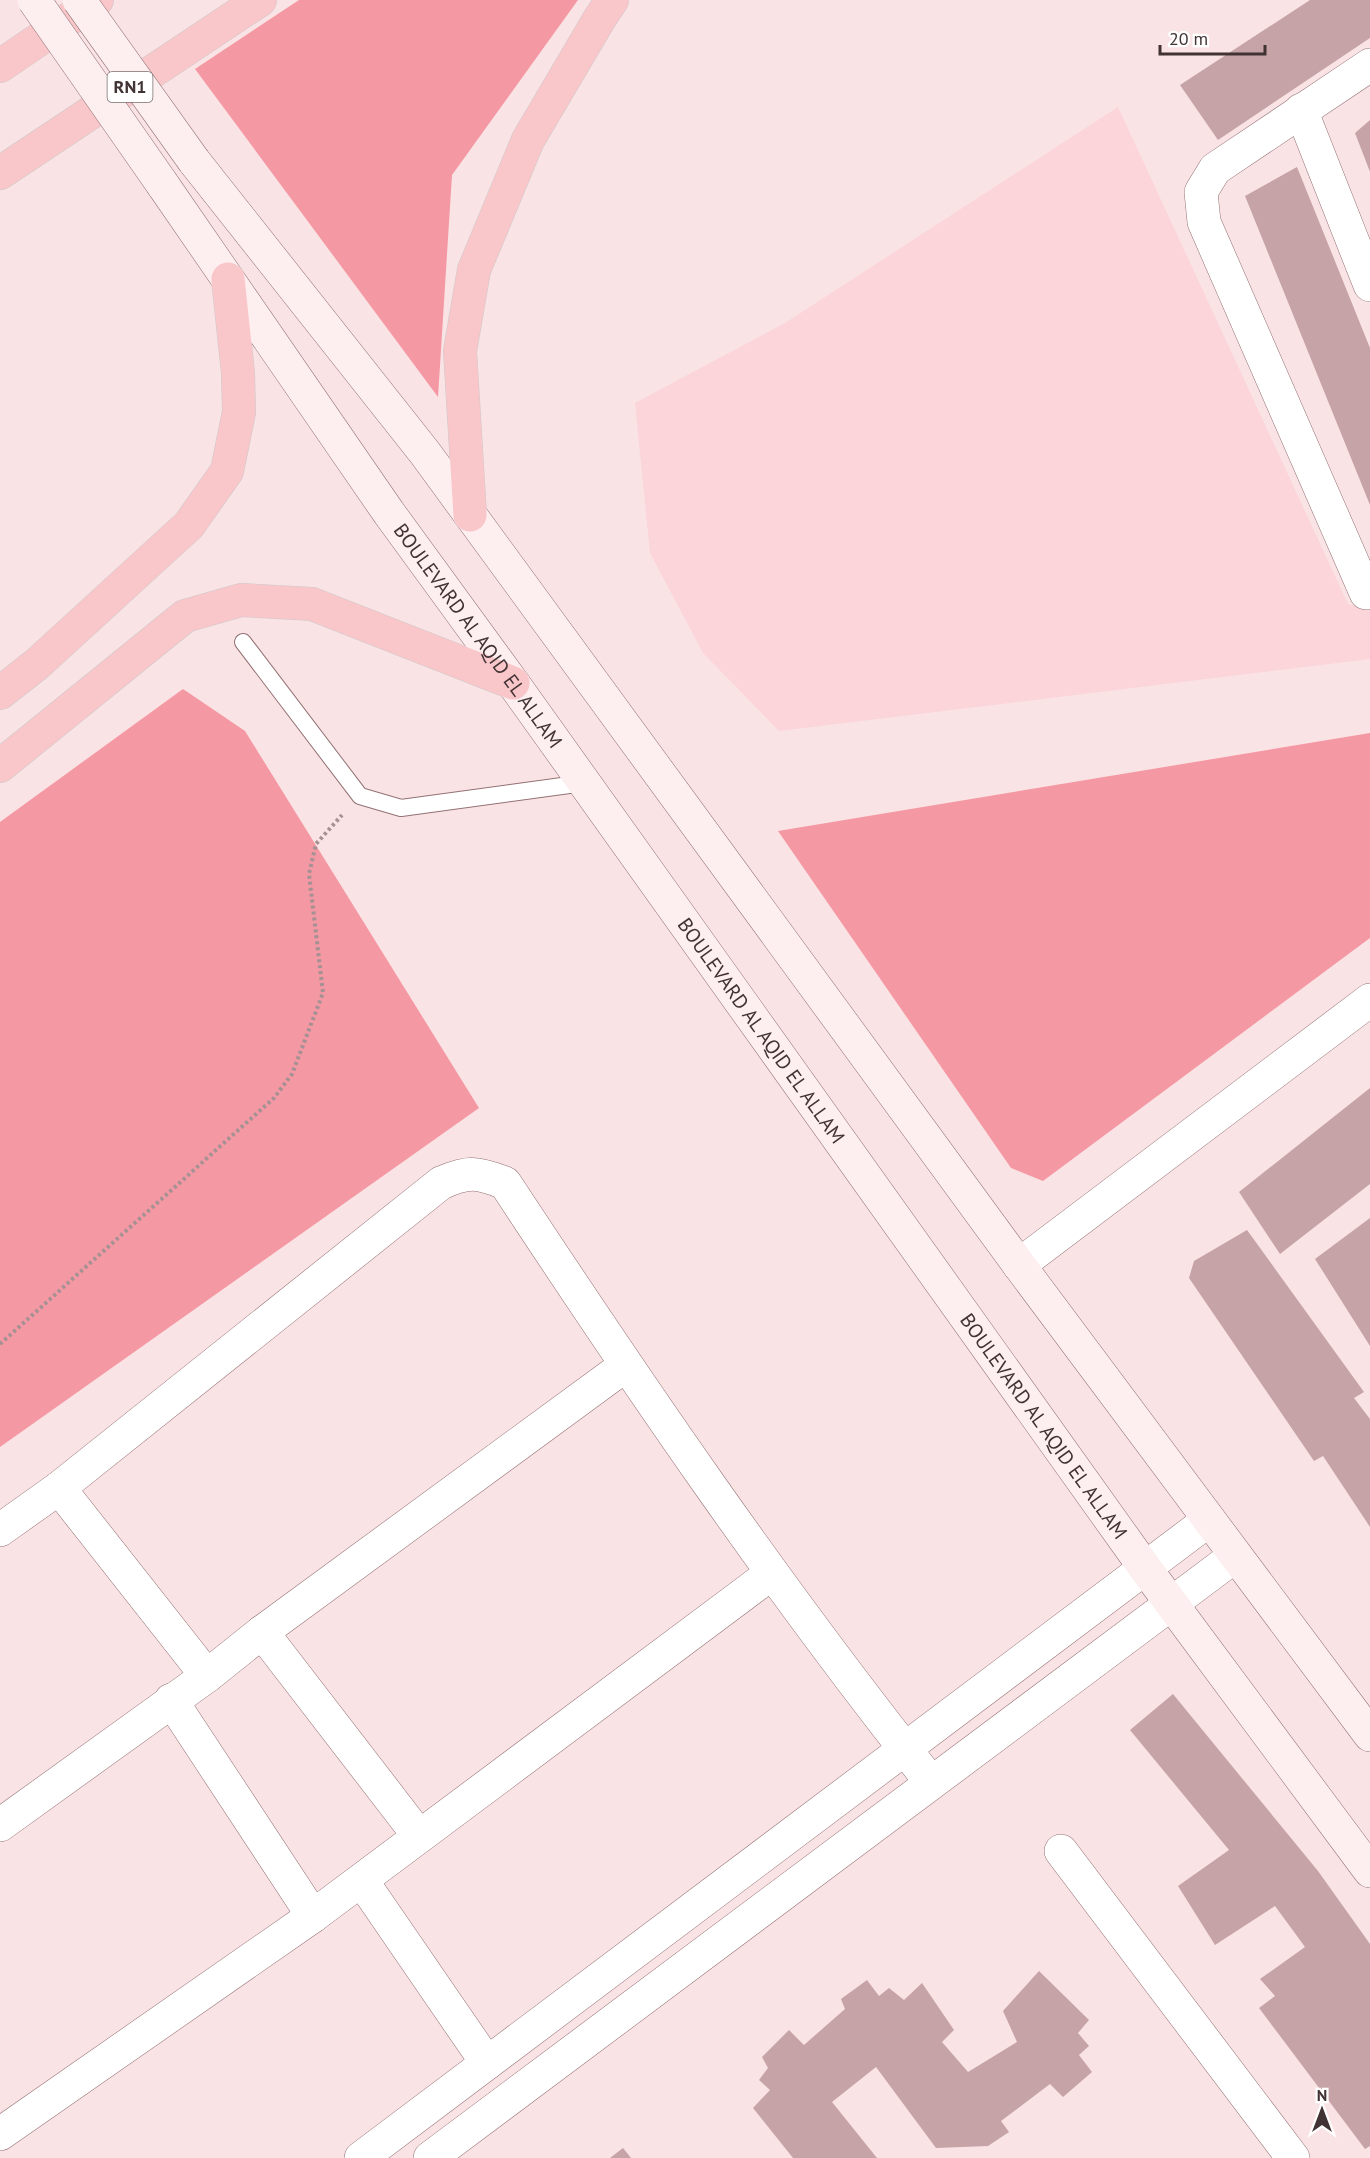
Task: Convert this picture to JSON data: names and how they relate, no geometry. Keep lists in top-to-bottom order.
{
  "streets": {
    "highway": ["RN1"],
    "main road": ["BOULEVARD AL AQID EL ALLAM"]
  },
  "scale_bar": "20 m",
  "north": "top"
}
